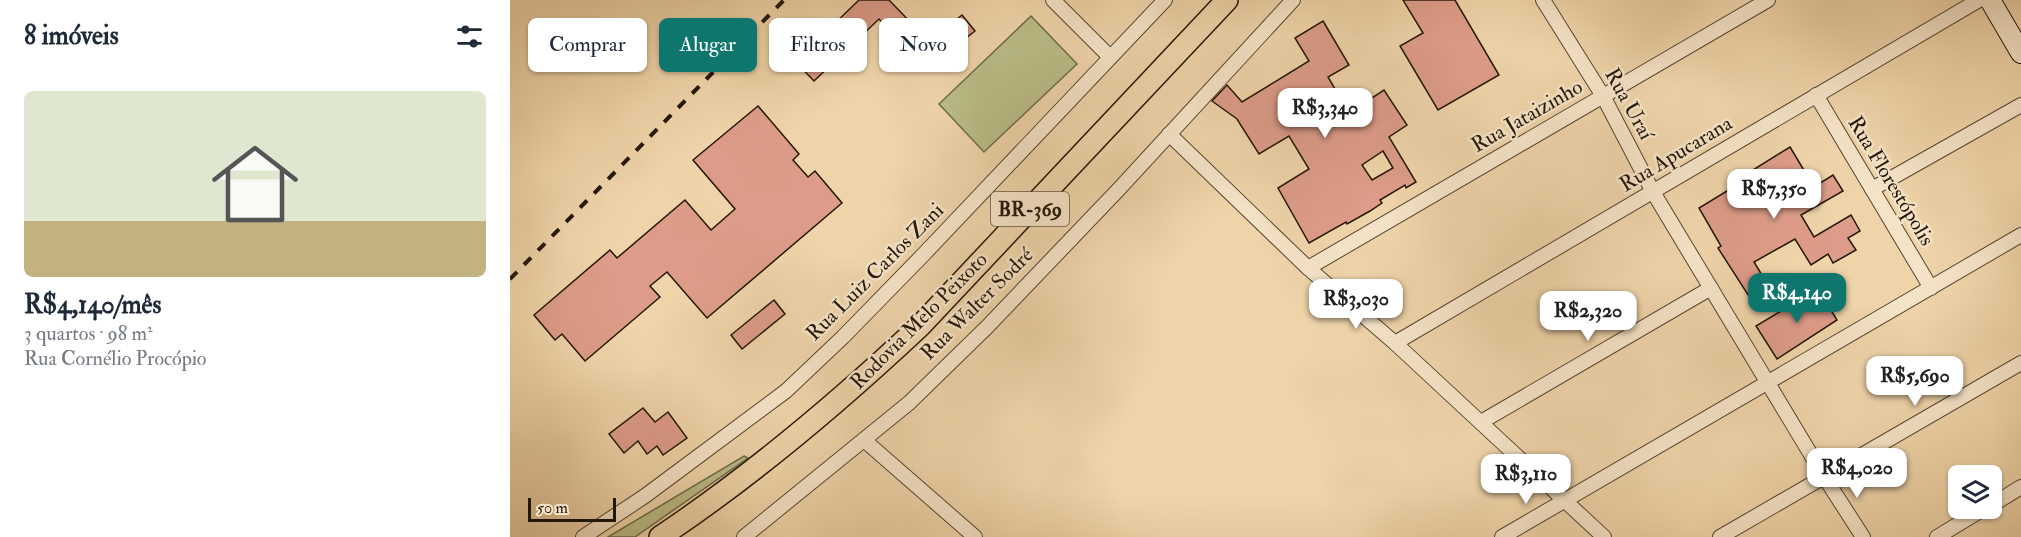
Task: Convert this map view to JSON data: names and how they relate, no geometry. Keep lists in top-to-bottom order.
{
  "streets": {
    "main road": ["BR-369", "Rodovia Melo Peixoto"],
    "street": [
      "Rua Uraí",
      "Rua Jataizinho",
      "Rua Apucarana",
      "Rua Florestópolis",
      "Rua Luiz Carlos Zani",
      "Rua Walter Sodré"
    ]
  },
  "crossings": [
    ["Rua Uraí", "Rua Jataizinho"],
    ["Rua Uraí", "Rua Apucarana"],
    ["Rua Apucarana", "Rua Florestópolis"]
  ],
  "scale_bar": "50 m",
  "page": {
    "heading": "8 imóveis",
    "chip": [
      "Comprar",
      "Alugar",
      "Filtros",
      "Novo"
    ],
    "list": [
      {
        "name": "R$4,140/mês",
        "note": "3 quartos · 98 m² · Rua Cornélio Procópio"
      }
    ],
    "price": [
      "R$3,340",
      "R$7,350",
      "R$4,140",
      "R$3,030",
      "R$2,320",
      "R$5,690",
      "R$4,020",
      "R$3,110"
    ],
    "scale": "50 m"
  }
}
